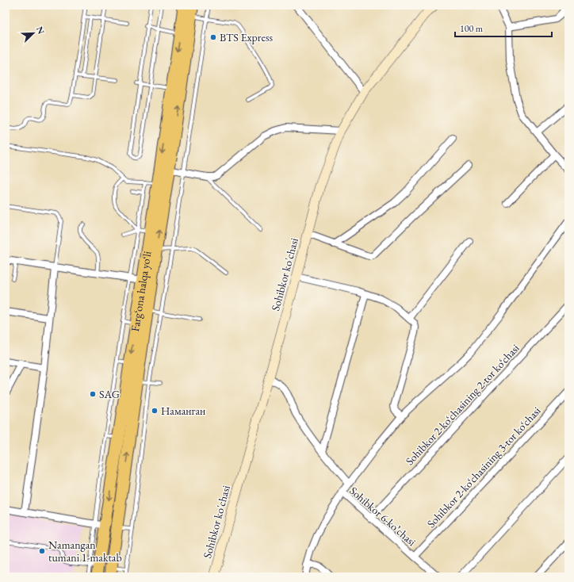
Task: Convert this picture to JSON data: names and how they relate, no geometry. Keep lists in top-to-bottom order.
{
  "streets": {
    "highway": ["Farg‘ona halqa yo‘li"],
    "street": [
      "Sohibkor ko'chasi",
      "Sohibkor 2-ko‘chasining 2-tor ko‘chasi",
      "Sohibkor 2-ko‘chasining 3-tor ko‘chasi",
      "Sohibkor 6-koʼchasi"
    ]
  },
  "crossings": [
    ["Sohibkor 2-ko‘chasining 2-tor ko‘chasi", "Sohibkor 6-koʼchasi"],
    ["Sohibkor 2-ko‘chasining 3-tor ko‘chasi", "Sohibkor 6-koʼchasi"]
  ],
  "places": [
    "BTS Express",
    "SAG",
    "Наманган",
    "Namangan tumani 1-maktab"
  ],
  "scale_bar": "100 m",
  "north": "top right"
}
